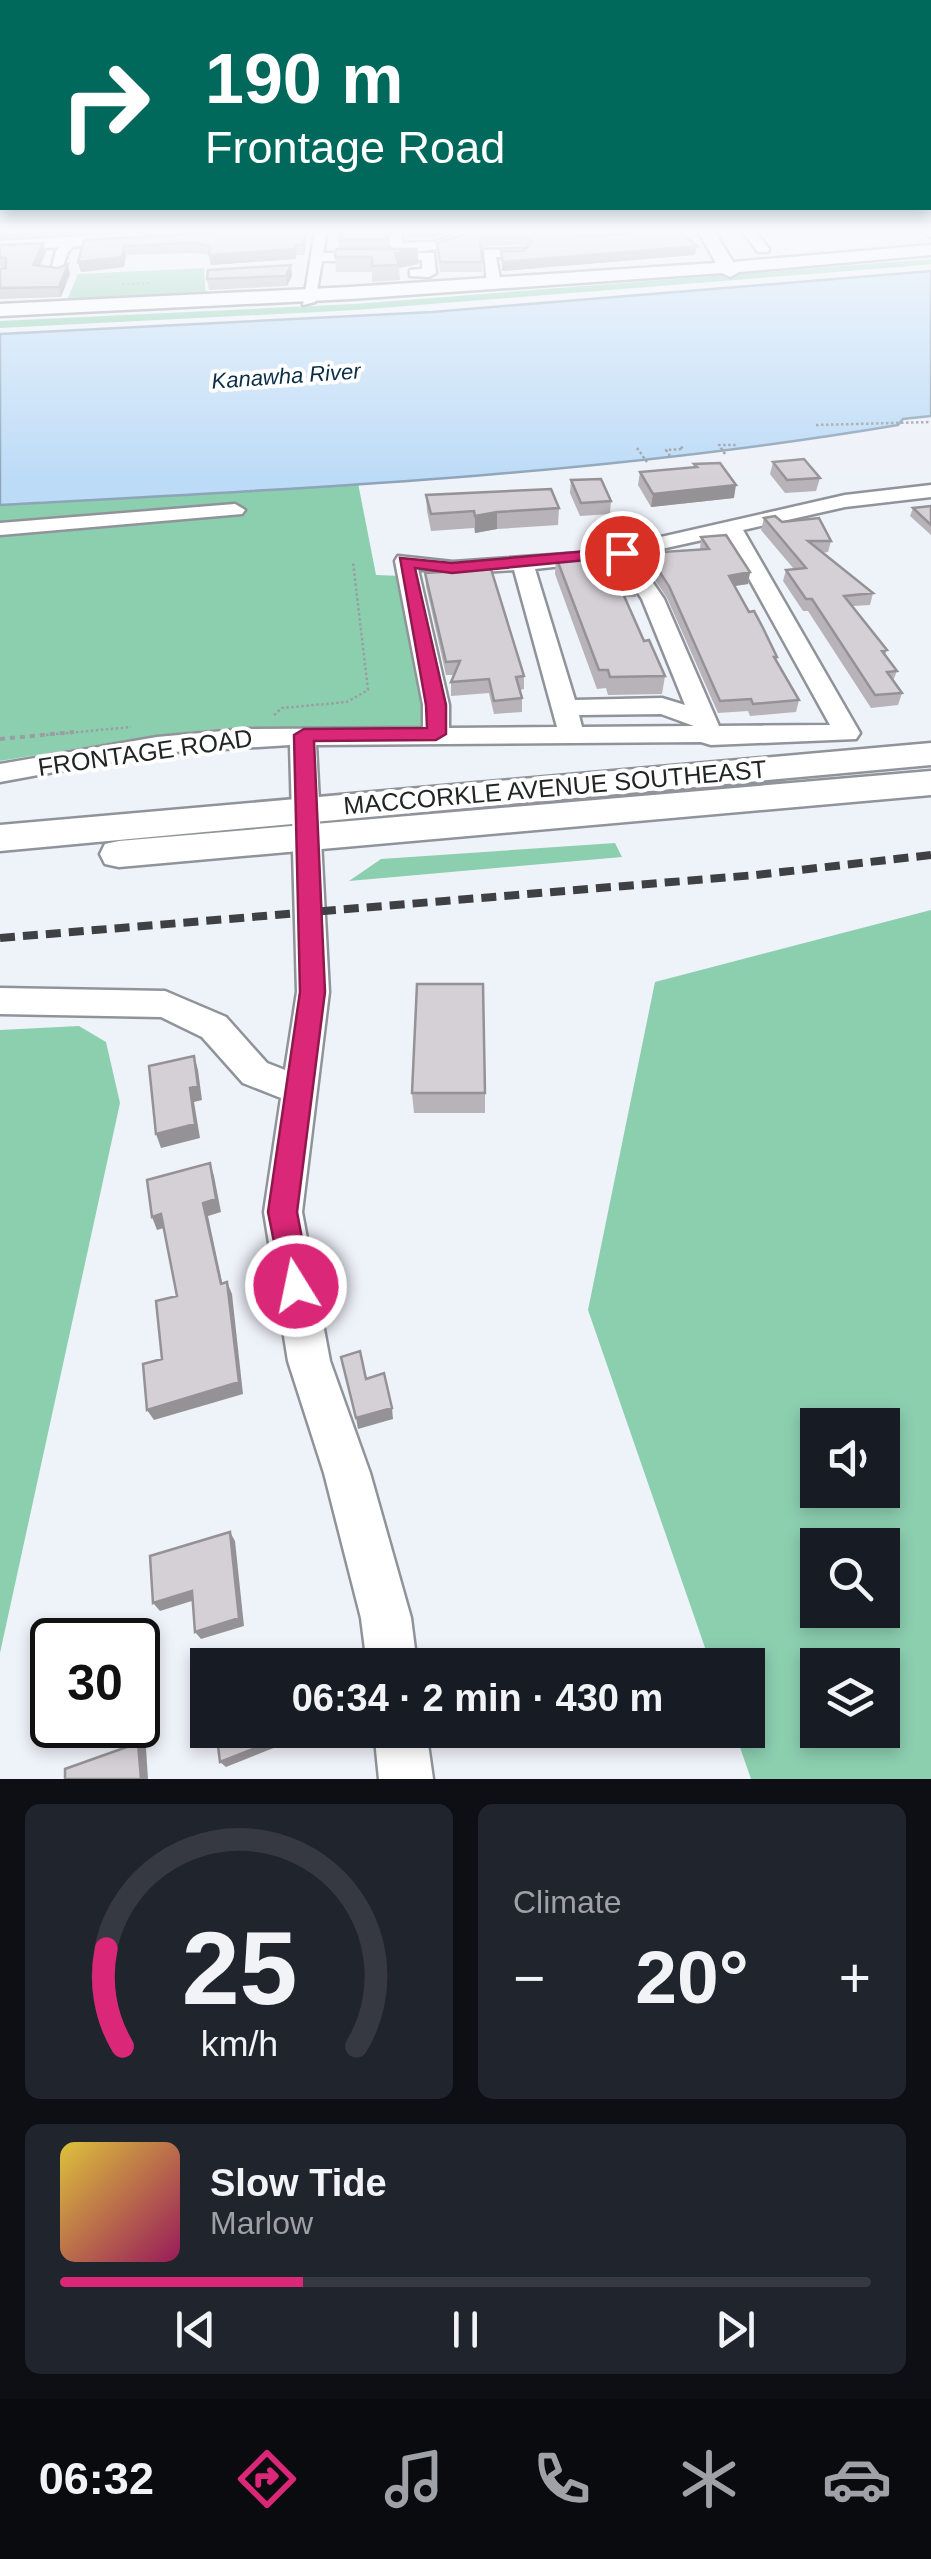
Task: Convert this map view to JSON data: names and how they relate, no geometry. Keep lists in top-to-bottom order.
{
  "streets": {
    "main road": ["MACCORKLE AVENUE SOUTHEAST"],
    "street": ["FRONTAGE ROAD"]
  },
  "water": ["Kanawha River"],
  "page": {
    "turn": ["190 m", "Frontage Road"],
    "limit": "30",
    "trip": "06:34 · 2 min · 430 m",
    "tile": "Climate",
    "heat": ["−", "20°", "+"],
    "song": ["Slow Tide", "Marlow"],
    "tabs": "06:32",
    "gauge": ["25", "km/h"]
  }
}
